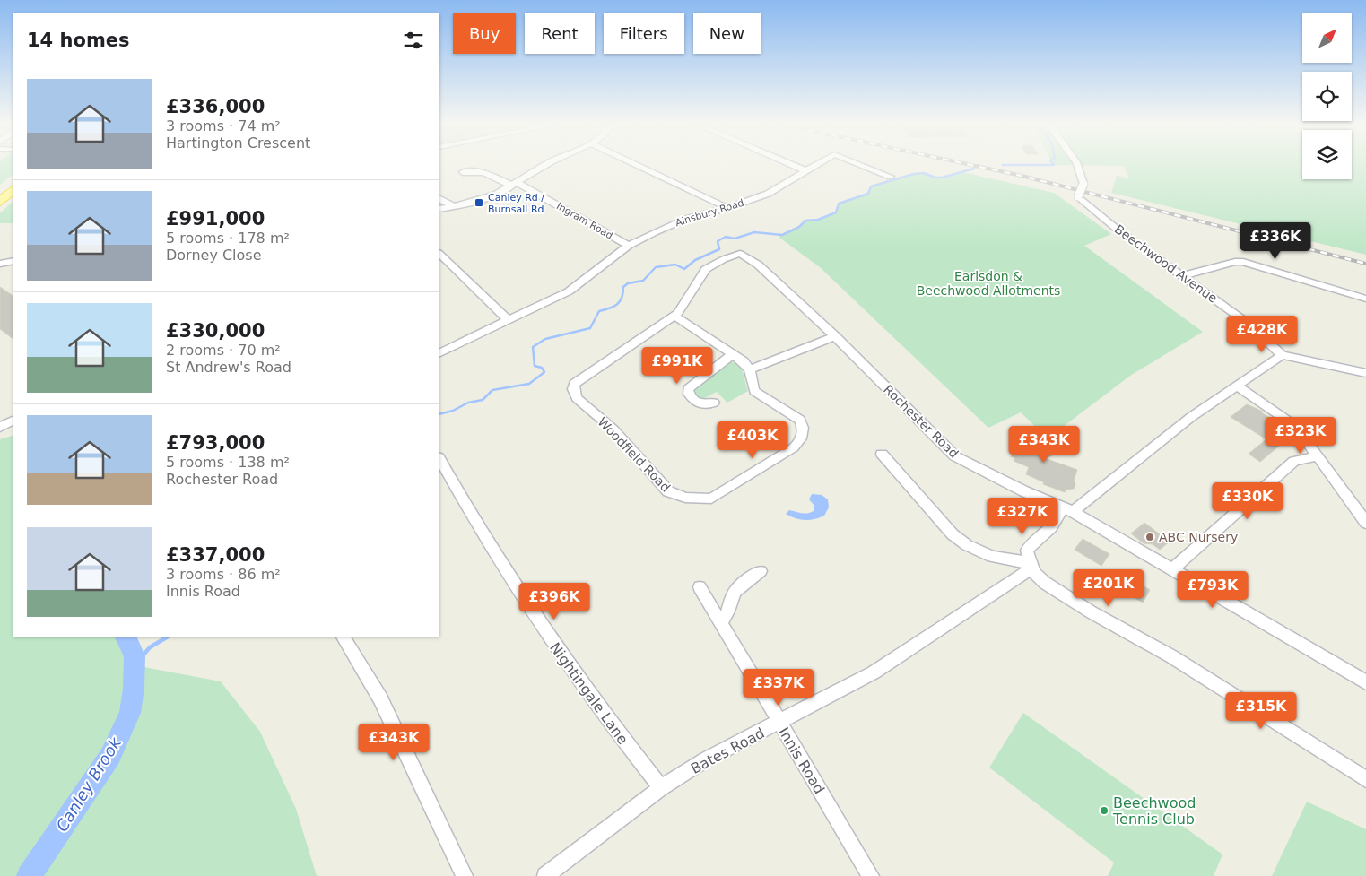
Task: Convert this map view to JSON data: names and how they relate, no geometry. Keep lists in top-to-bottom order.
{
  "streets": {
    "street": [
      "Ainsbury Road",
      "Ingram Road",
      "Beechwood Avenue",
      "Rochester Road",
      "Woodfield Road",
      "Nightingale Lane",
      "Bates Road",
      "Innis Road"
    ]
  },
  "crossings": [
    ["Ainsbury Road", "Ingram Road"],
    ["Rochester Road", "Woodfield Road"],
    ["Nightingale Lane", "Bates Road"],
    ["Bates Road", "Innis Road"]
  ],
  "water": ["Canley Brook"],
  "parks": ["Earlsdon & Beechwood Allotments"],
  "places": {
    "transit": ["Canley Rd / Burnsall Rd"],
    "other": ["ABC Nursery", "Beechwood Tennis Club"]
  },
  "north": "top right",
  "page": {
    "chip": [
      "Buy",
      "Rent",
      "Filters",
      "New"
    ],
    "heading": "14 homes",
    "list": [
      {
        "name": "£336,000",
        "note": "3 rooms · 74 m² · Hartington Crescent"
      },
      {
        "name": "£991,000",
        "note": "5 rooms · 178 m² · Dorney Close"
      },
      {
        "name": "£330,000",
        "note": "2 rooms · 70 m² · St Andrew's Road"
      },
      {
        "name": "£793,000",
        "note": "5 rooms · 138 m² · Rochester Road"
      },
      {
        "name": "£337,000",
        "note": "3 rooms · 86 m² · Innis Road"
      }
    ],
    "price": [
      "£336K",
      "£428K",
      "£991K",
      "£323K",
      "£403K",
      "£343K",
      "£330K",
      "£327K",
      "£201K",
      "£793K",
      "£396K",
      "£337K",
      "£315K",
      "£343K"
    ]
  }
}
